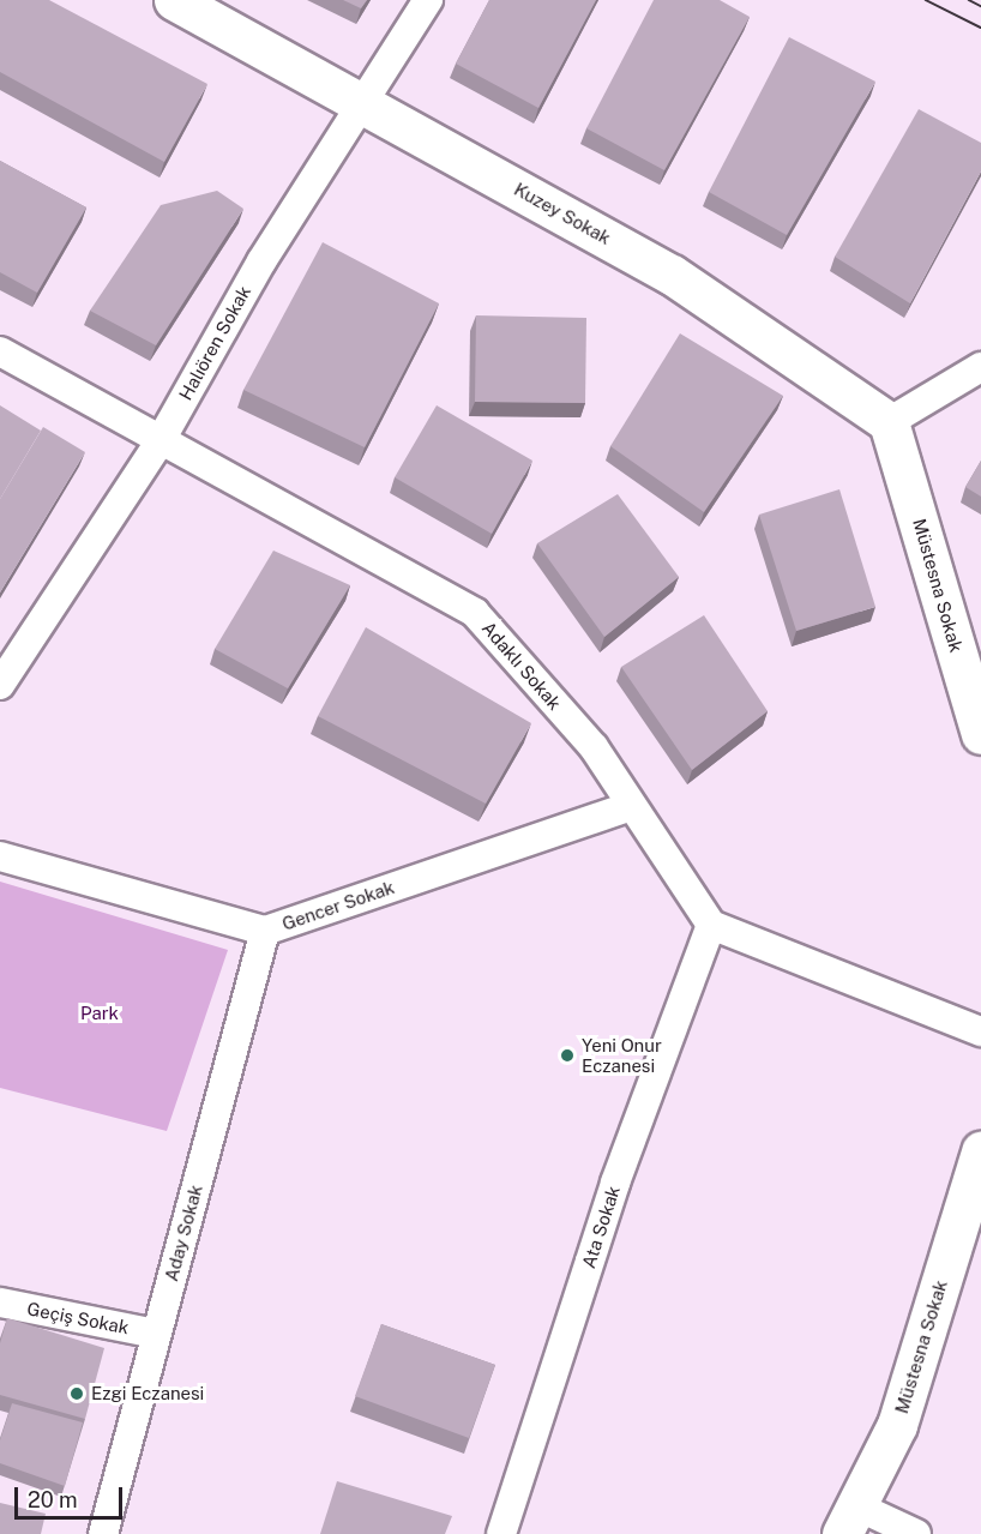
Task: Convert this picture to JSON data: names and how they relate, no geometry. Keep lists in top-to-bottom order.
{
  "streets": {
    "street": [
      "Kuzey Sokak",
      "Halıören Sokak",
      "Müstesna Sokak",
      "Adaklı Sokak",
      "Gencer Sokak",
      "Ata Sokak",
      "Aday Sokak",
      "Geçiş Sokak"
    ]
  },
  "crossings": [
    ["Kuzey Sokak", "Halıören Sokak"],
    ["Kuzey Sokak", "Müstesna Sokak"],
    ["Halıören Sokak", "Adaklı Sokak"],
    ["Adaklı Sokak", "Gencer Sokak"],
    ["Adaklı Sokak", "Ata Sokak"],
    ["Gencer Sokak", "Aday Sokak"],
    ["Aday Sokak", "Geçiş Sokak"]
  ],
  "parks": ["Park"],
  "places": ["Yeni Onur Eczanesi", "Ezgi Eczanesi"],
  "scale_bar": "20 m"
}
